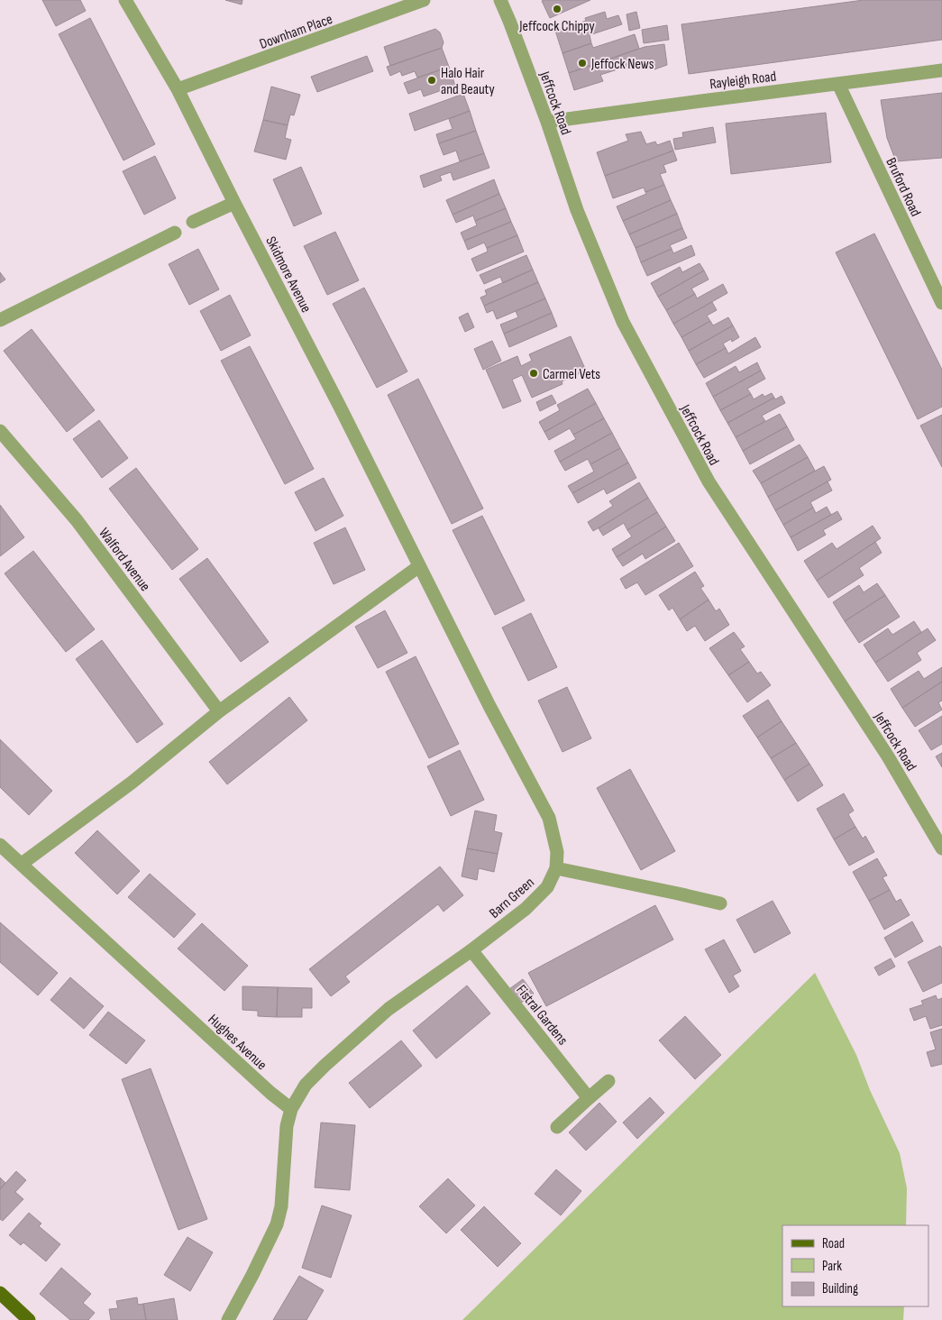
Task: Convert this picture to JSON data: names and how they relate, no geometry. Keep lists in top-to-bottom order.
{
  "streets": {
    "street": [
      "Downham Place",
      "Rayleigh Road",
      "Jeffcock Road",
      "Bruford Road",
      "Skidmore Avenue",
      "Walford Avenue",
      "Barn Green",
      "Fistral Gardens",
      "Hughes Avenue"
    ]
  },
  "crossings": [
    ["Downham Place", "Skidmore Avenue"],
    ["Rayleigh Road", "Jeffcock Road"],
    ["Rayleigh Road", "Bruford Road"],
    ["Skidmore Avenue", "Barn Green"],
    ["Barn Green", "Fistral Gardens"],
    ["Barn Green", "Hughes Avenue"]
  ],
  "places": [
    "Jeffcock Chippy",
    "Jeffock News",
    "Halo Hair and Beauty",
    "Carmel Vets"
  ],
  "legend": ["Road", "Park", "Building"]
}
